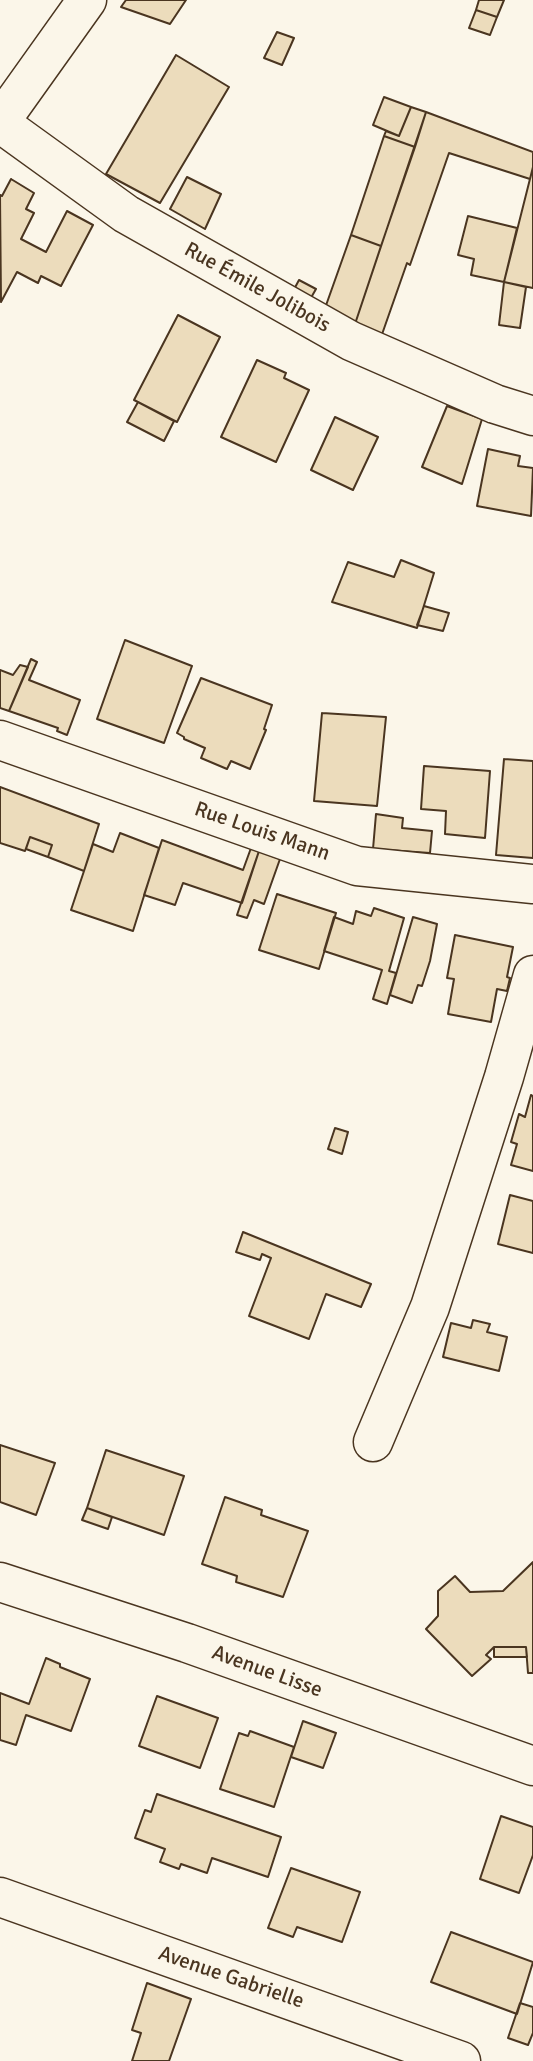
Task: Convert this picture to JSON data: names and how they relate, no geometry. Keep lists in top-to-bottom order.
{
  "streets": {
    "street": [
      "Rue Émile Jolibois",
      "Rue Louis Mann",
      "Avenue Lisse",
      "Avenue Gabrielle"
    ]
  }
}
